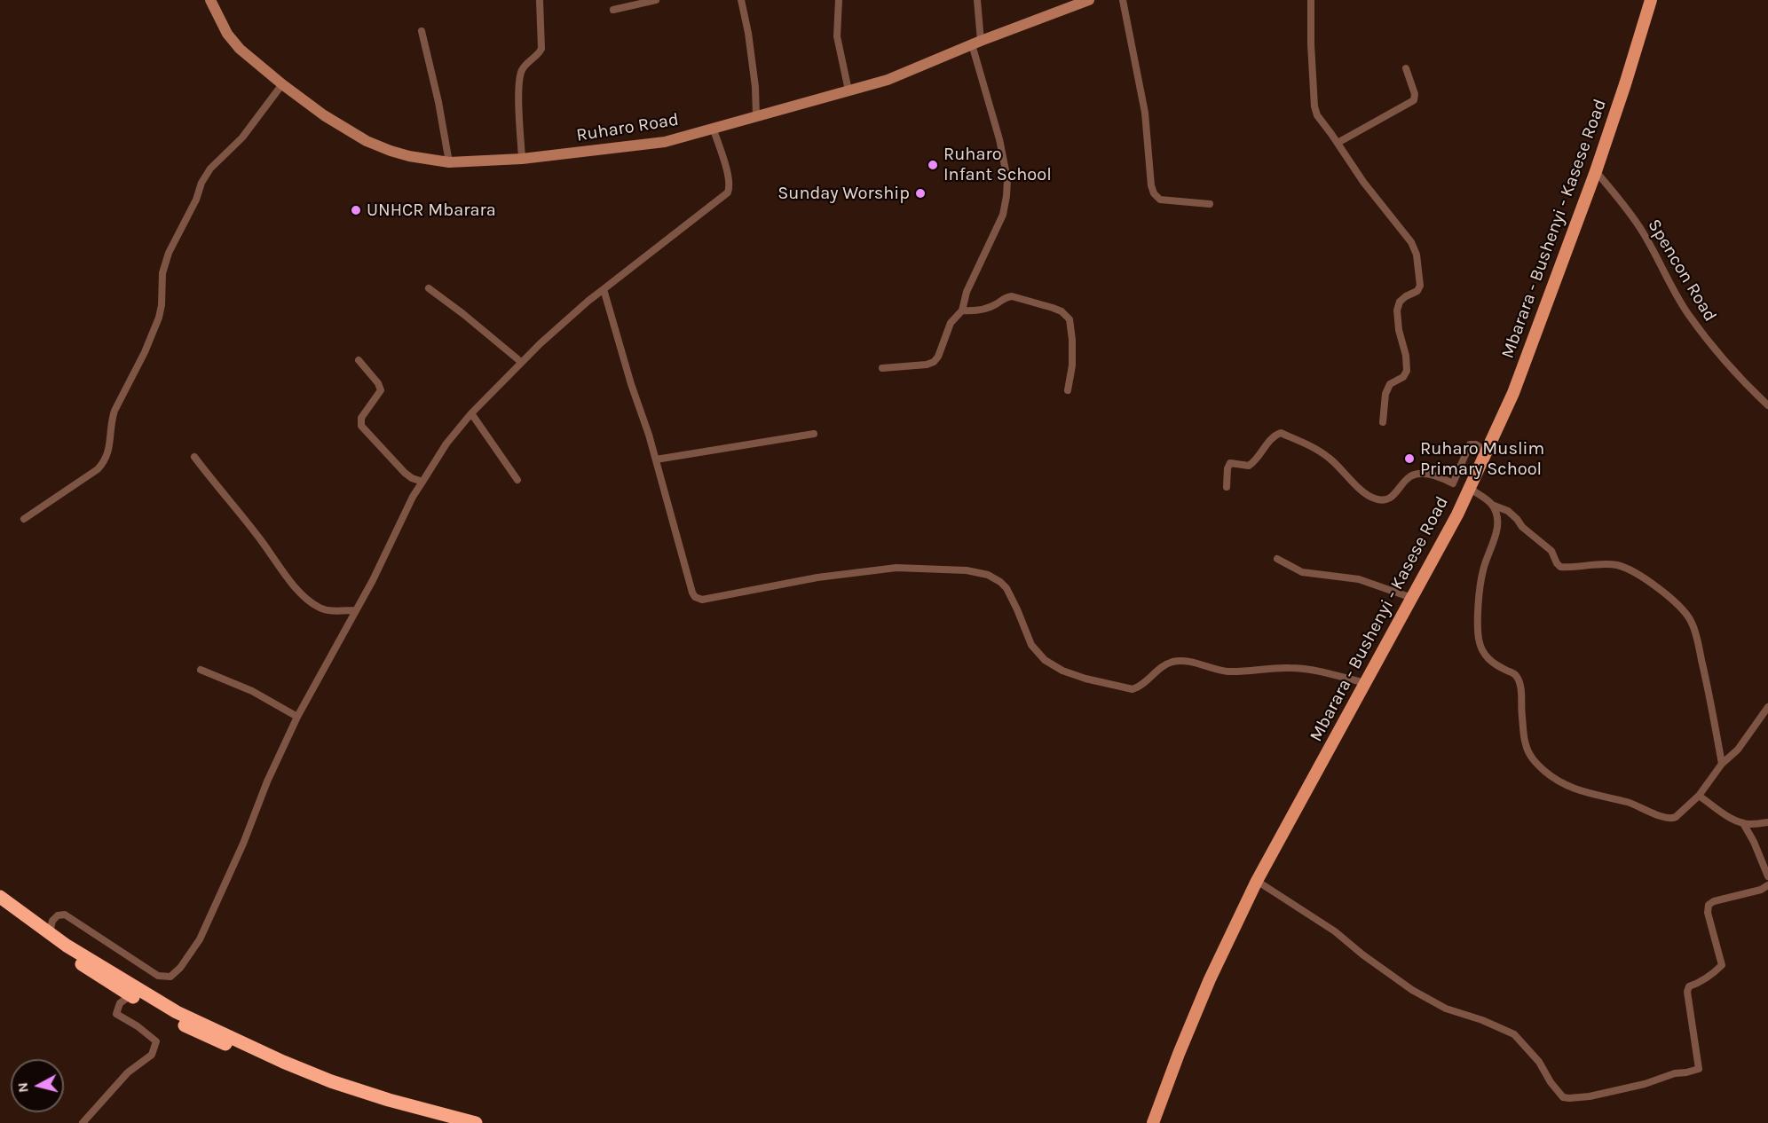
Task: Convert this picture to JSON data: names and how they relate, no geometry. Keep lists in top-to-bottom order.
{
  "streets": {
    "main road": ["Mbarara - Bushenyi - Kasese Road"],
    "street": ["Ruharo Road", "Spencon Road"]
  },
  "crossings": [
    ["Mbarara - Bushenyi - Kasese Road", "Spencon Road"]
  ],
  "places": [
    "Ruharo Infant School",
    "Sunday Worship",
    "UNHCR Mbarara",
    "Ruharo Muslim Primary School"
  ],
  "north": "left"
}
